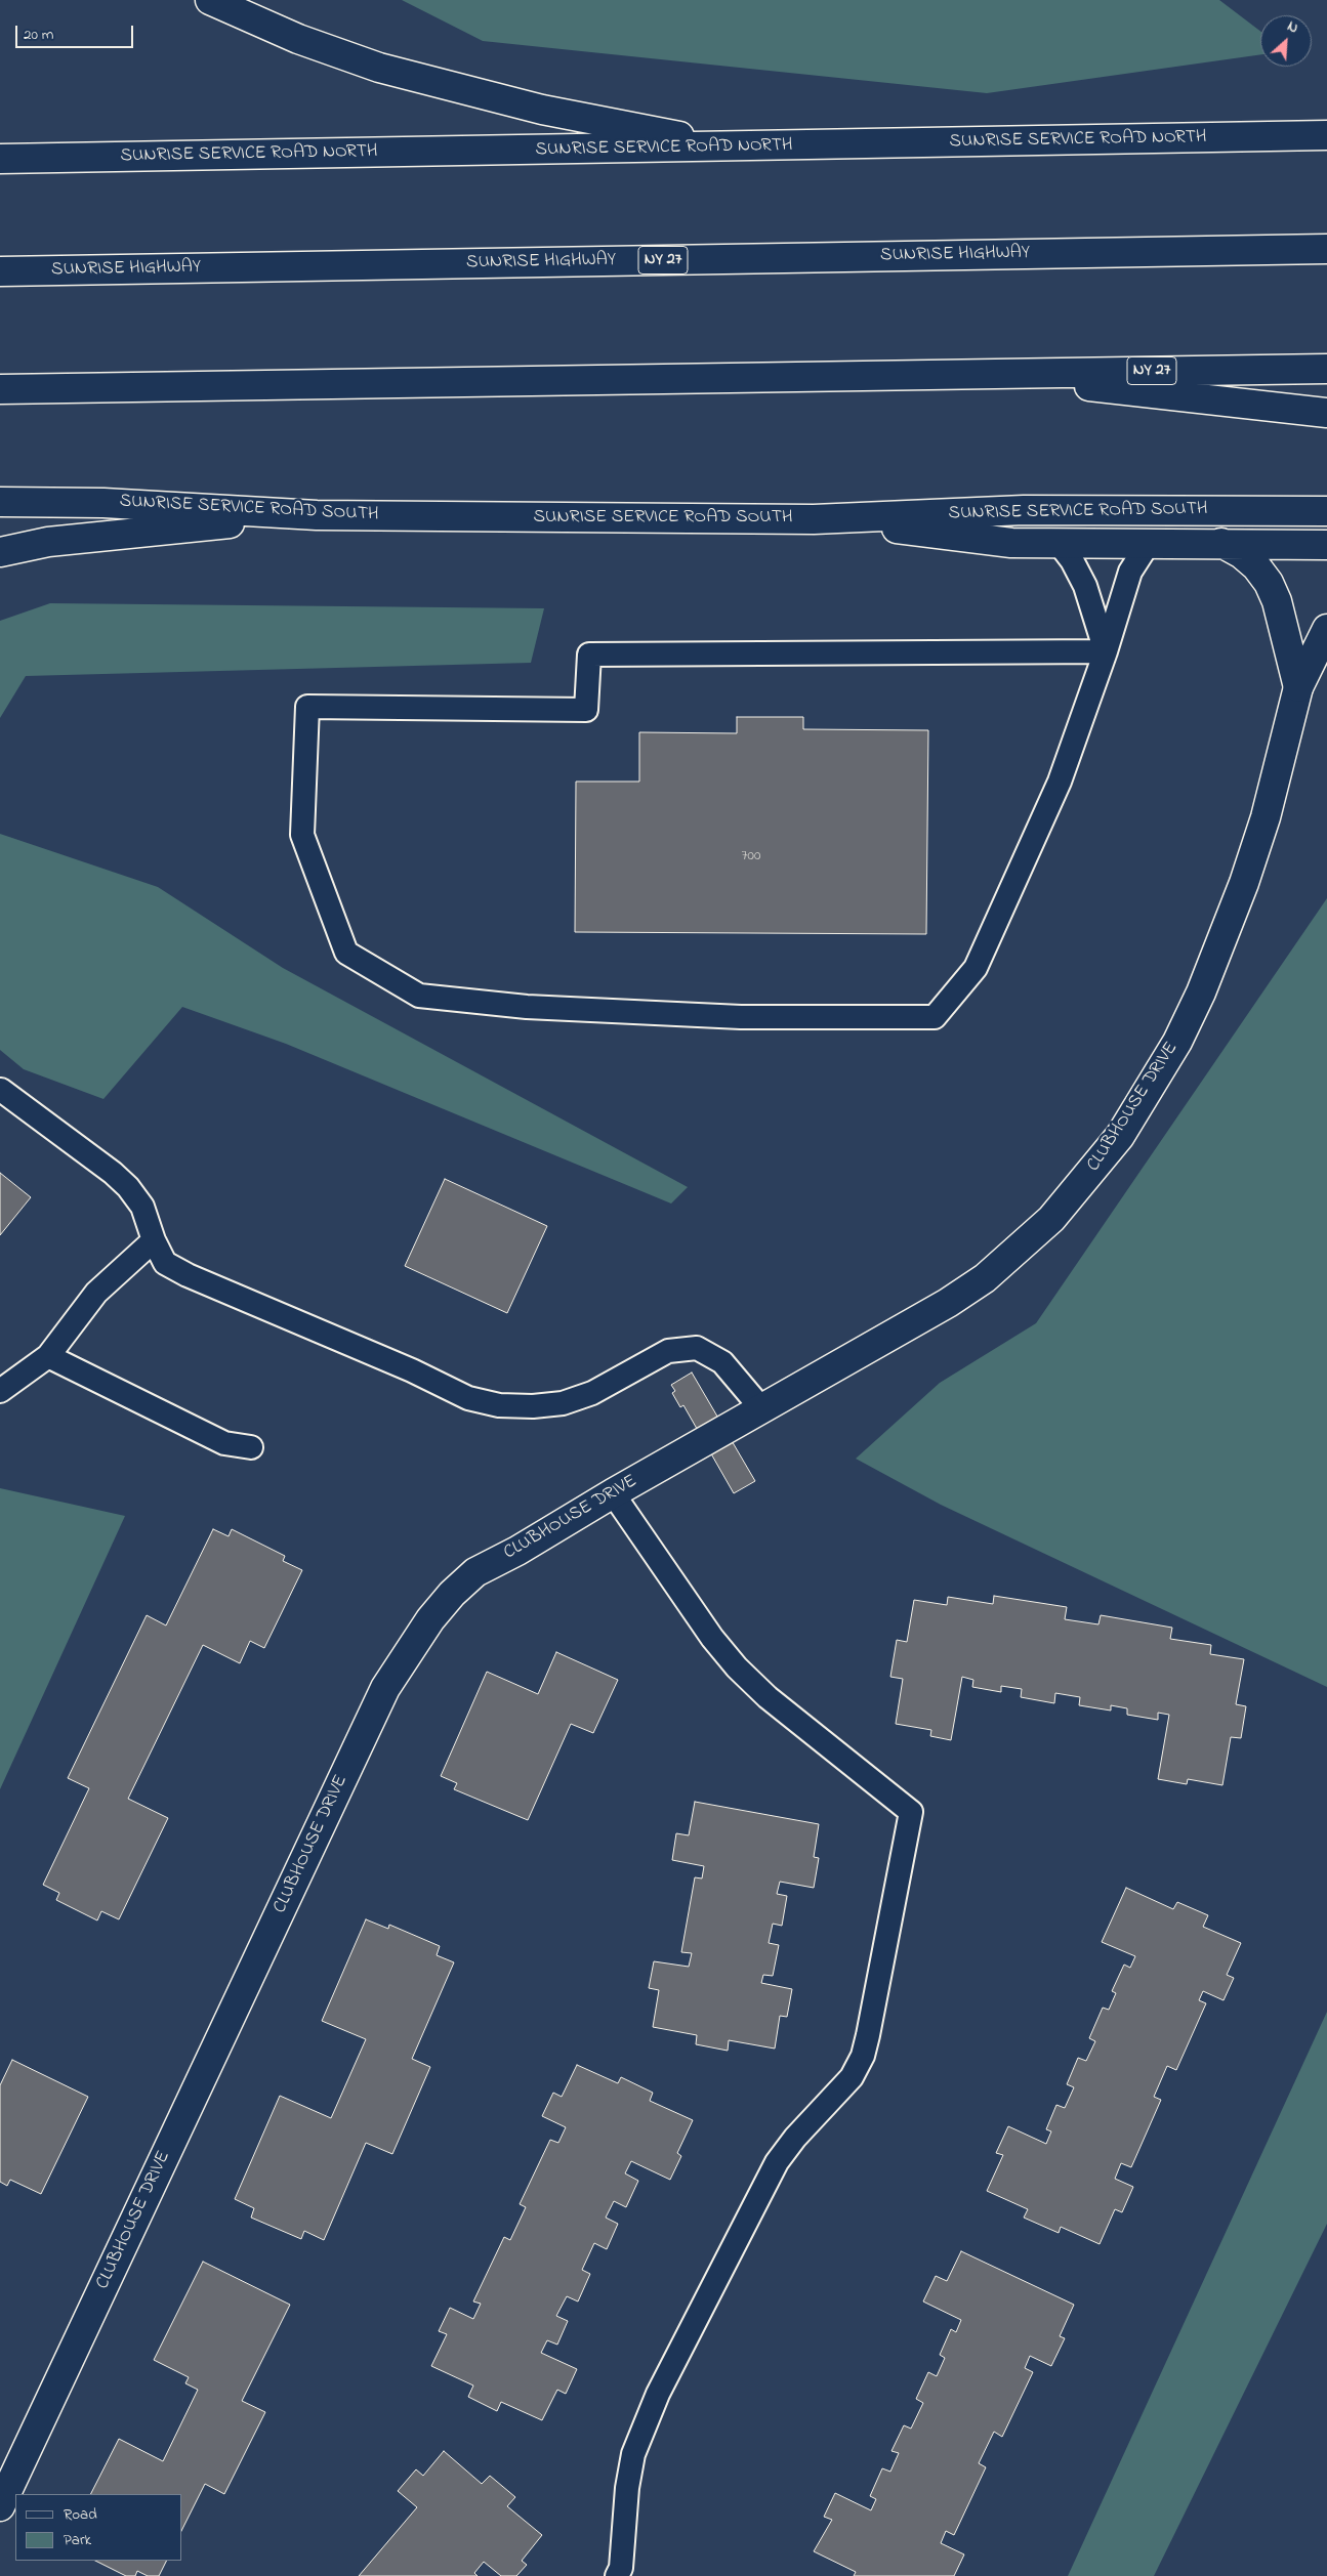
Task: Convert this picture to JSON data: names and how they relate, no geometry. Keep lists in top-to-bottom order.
{
  "streets": {
    "main road": [
      "SUNRISE SERVICE ROAD NORTH",
      "SUNRISE HIGHWAY",
      "NY 27",
      "SUNRISE SERVICE ROAD SOUTH",
      "CLUBHOUSE DRIVE"
    ]
  },
  "house_numbers": ["700"],
  "legend": ["Road", "Park"],
  "scale_bar": "20 m",
  "north": "top right"
}
